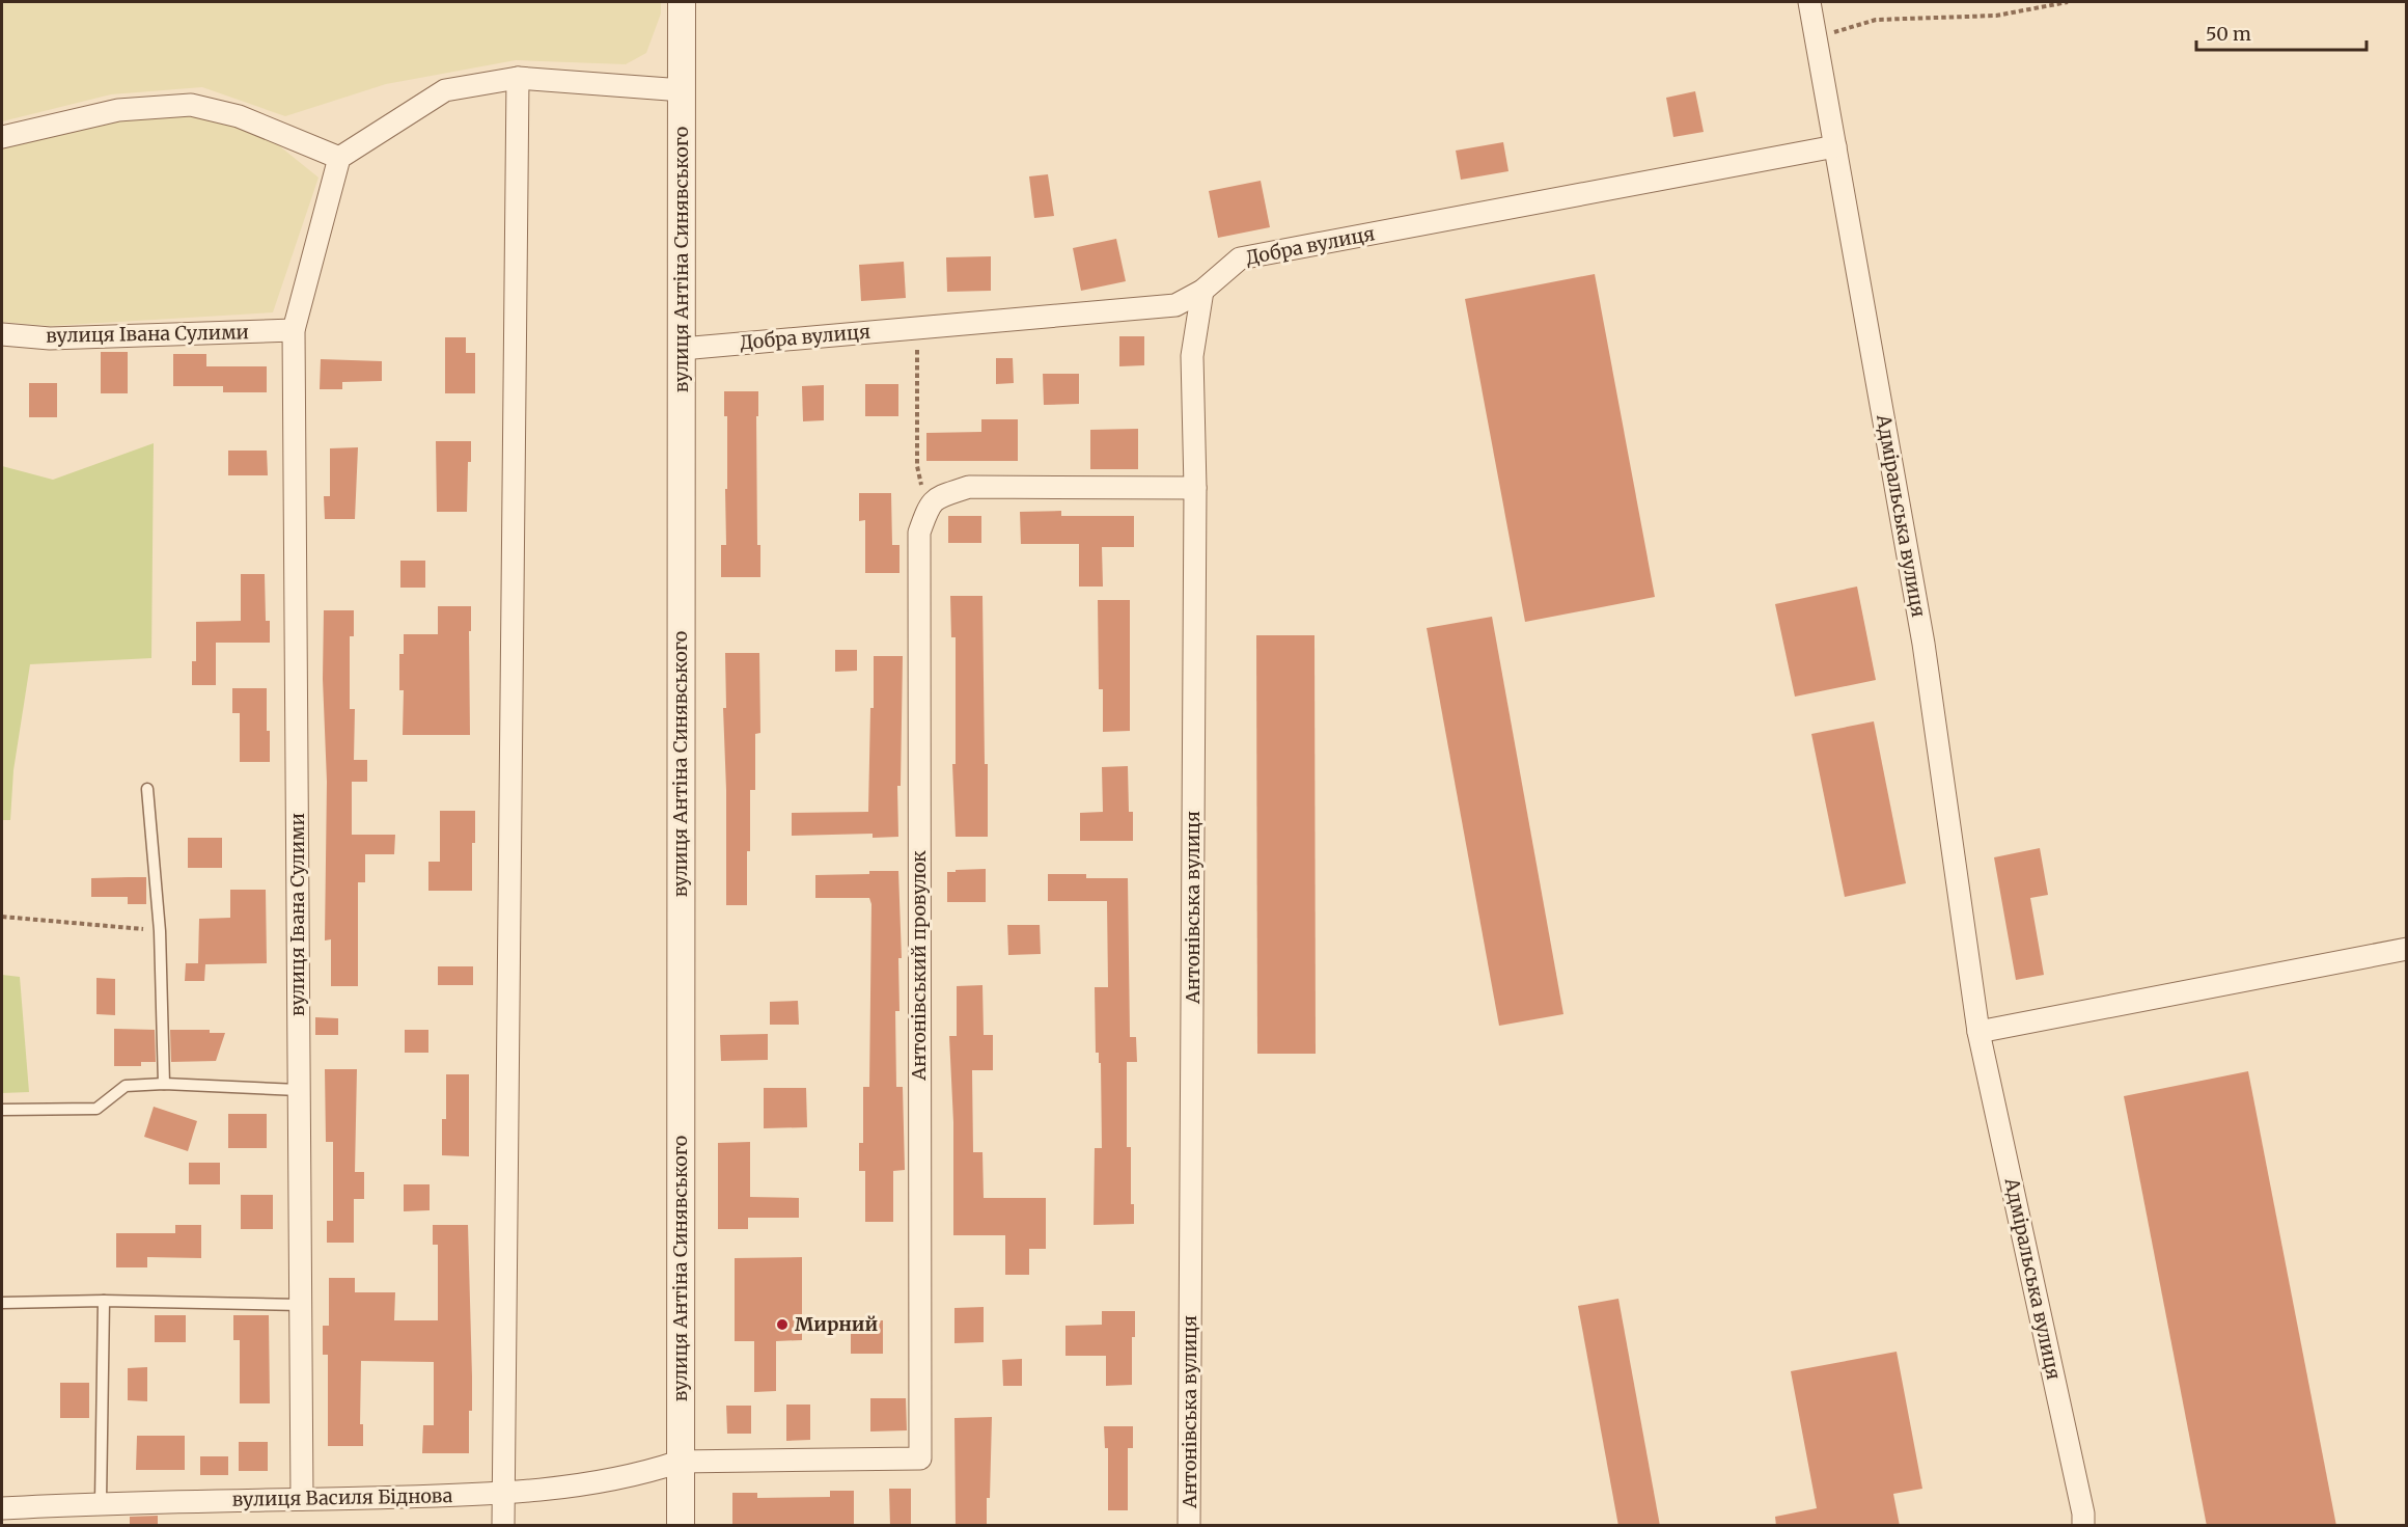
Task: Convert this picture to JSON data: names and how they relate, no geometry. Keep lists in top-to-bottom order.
{
  "streets": {
    "street": [
      "Добра вулиця",
      "вулиця Антіна Синявського",
      "вулиця Івана Сулими",
      "Адміральська вулиця",
      "Антонівська вулиця",
      "Антонівський провулок",
      "вулиця Василя Біднова"
    ]
  },
  "crossings": [
    ["Добра вулиця", "вулиця Антіна Синявського"],
    ["Добра вулиця", "Адміральська вулиця"],
    ["Добра вулиця", "Антонівська вулиця"],
    ["вулиця Антіна Синявського", "Антонівський провулок"],
    ["вулиця Антіна Синявського", "вулиця Василя Біднова"],
    ["вулиця Івана Сулими", "вулиця Василя Біднова"],
    ["Антонівський провулок", "вулиця Василя Біднова"]
  ],
  "places": ["Мирний"],
  "scale_bar": "50 m"
}
